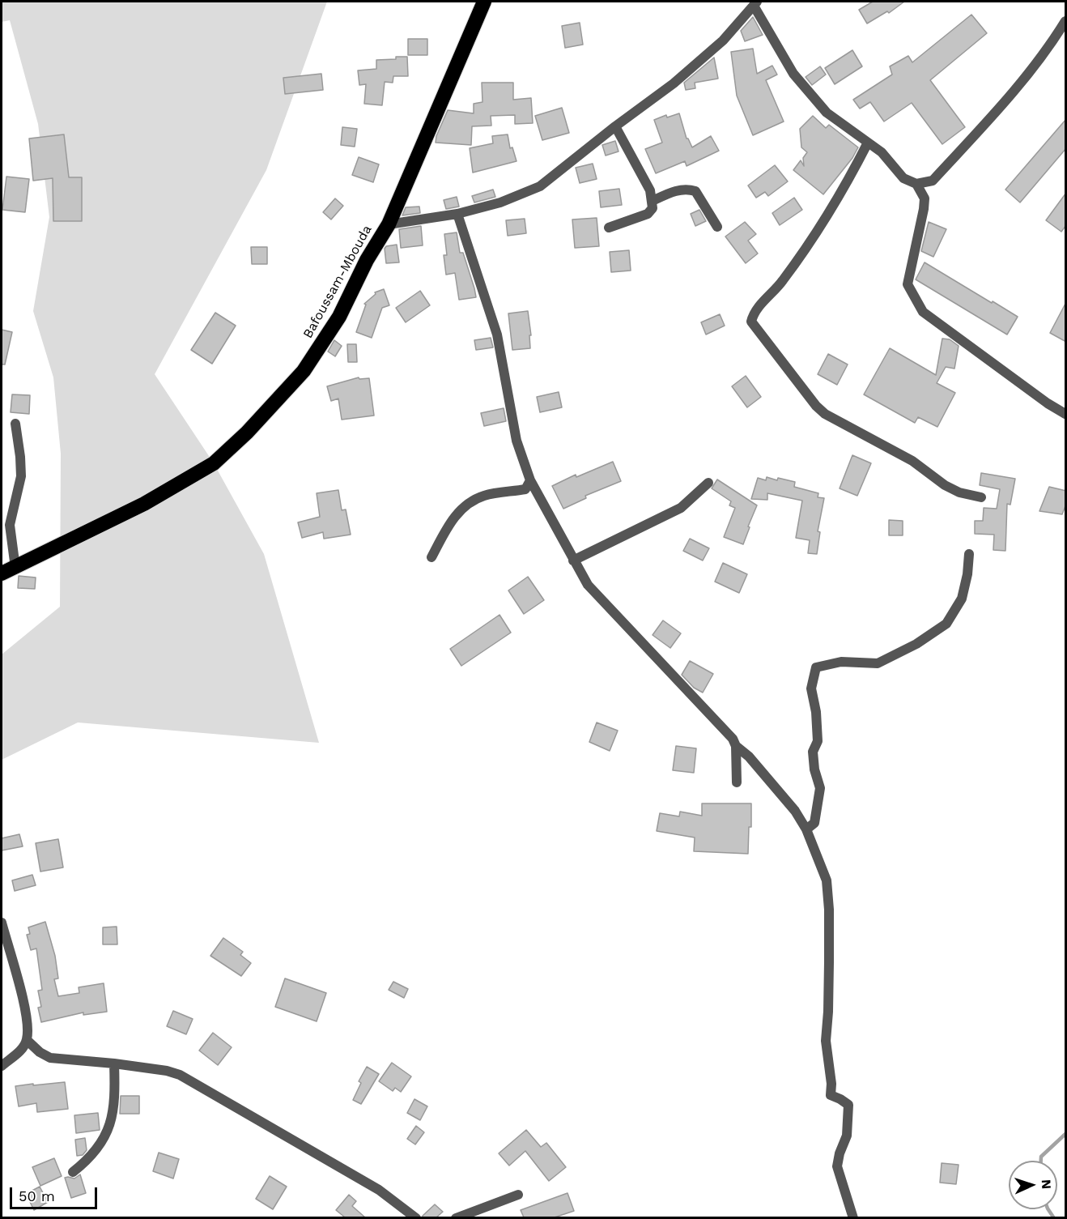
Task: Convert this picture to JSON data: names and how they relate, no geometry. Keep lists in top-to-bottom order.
{
  "streets": {
    "highway": ["Bafoussam-Mbouda"]
  },
  "scale_bar": "50 m",
  "north": "right"
}
